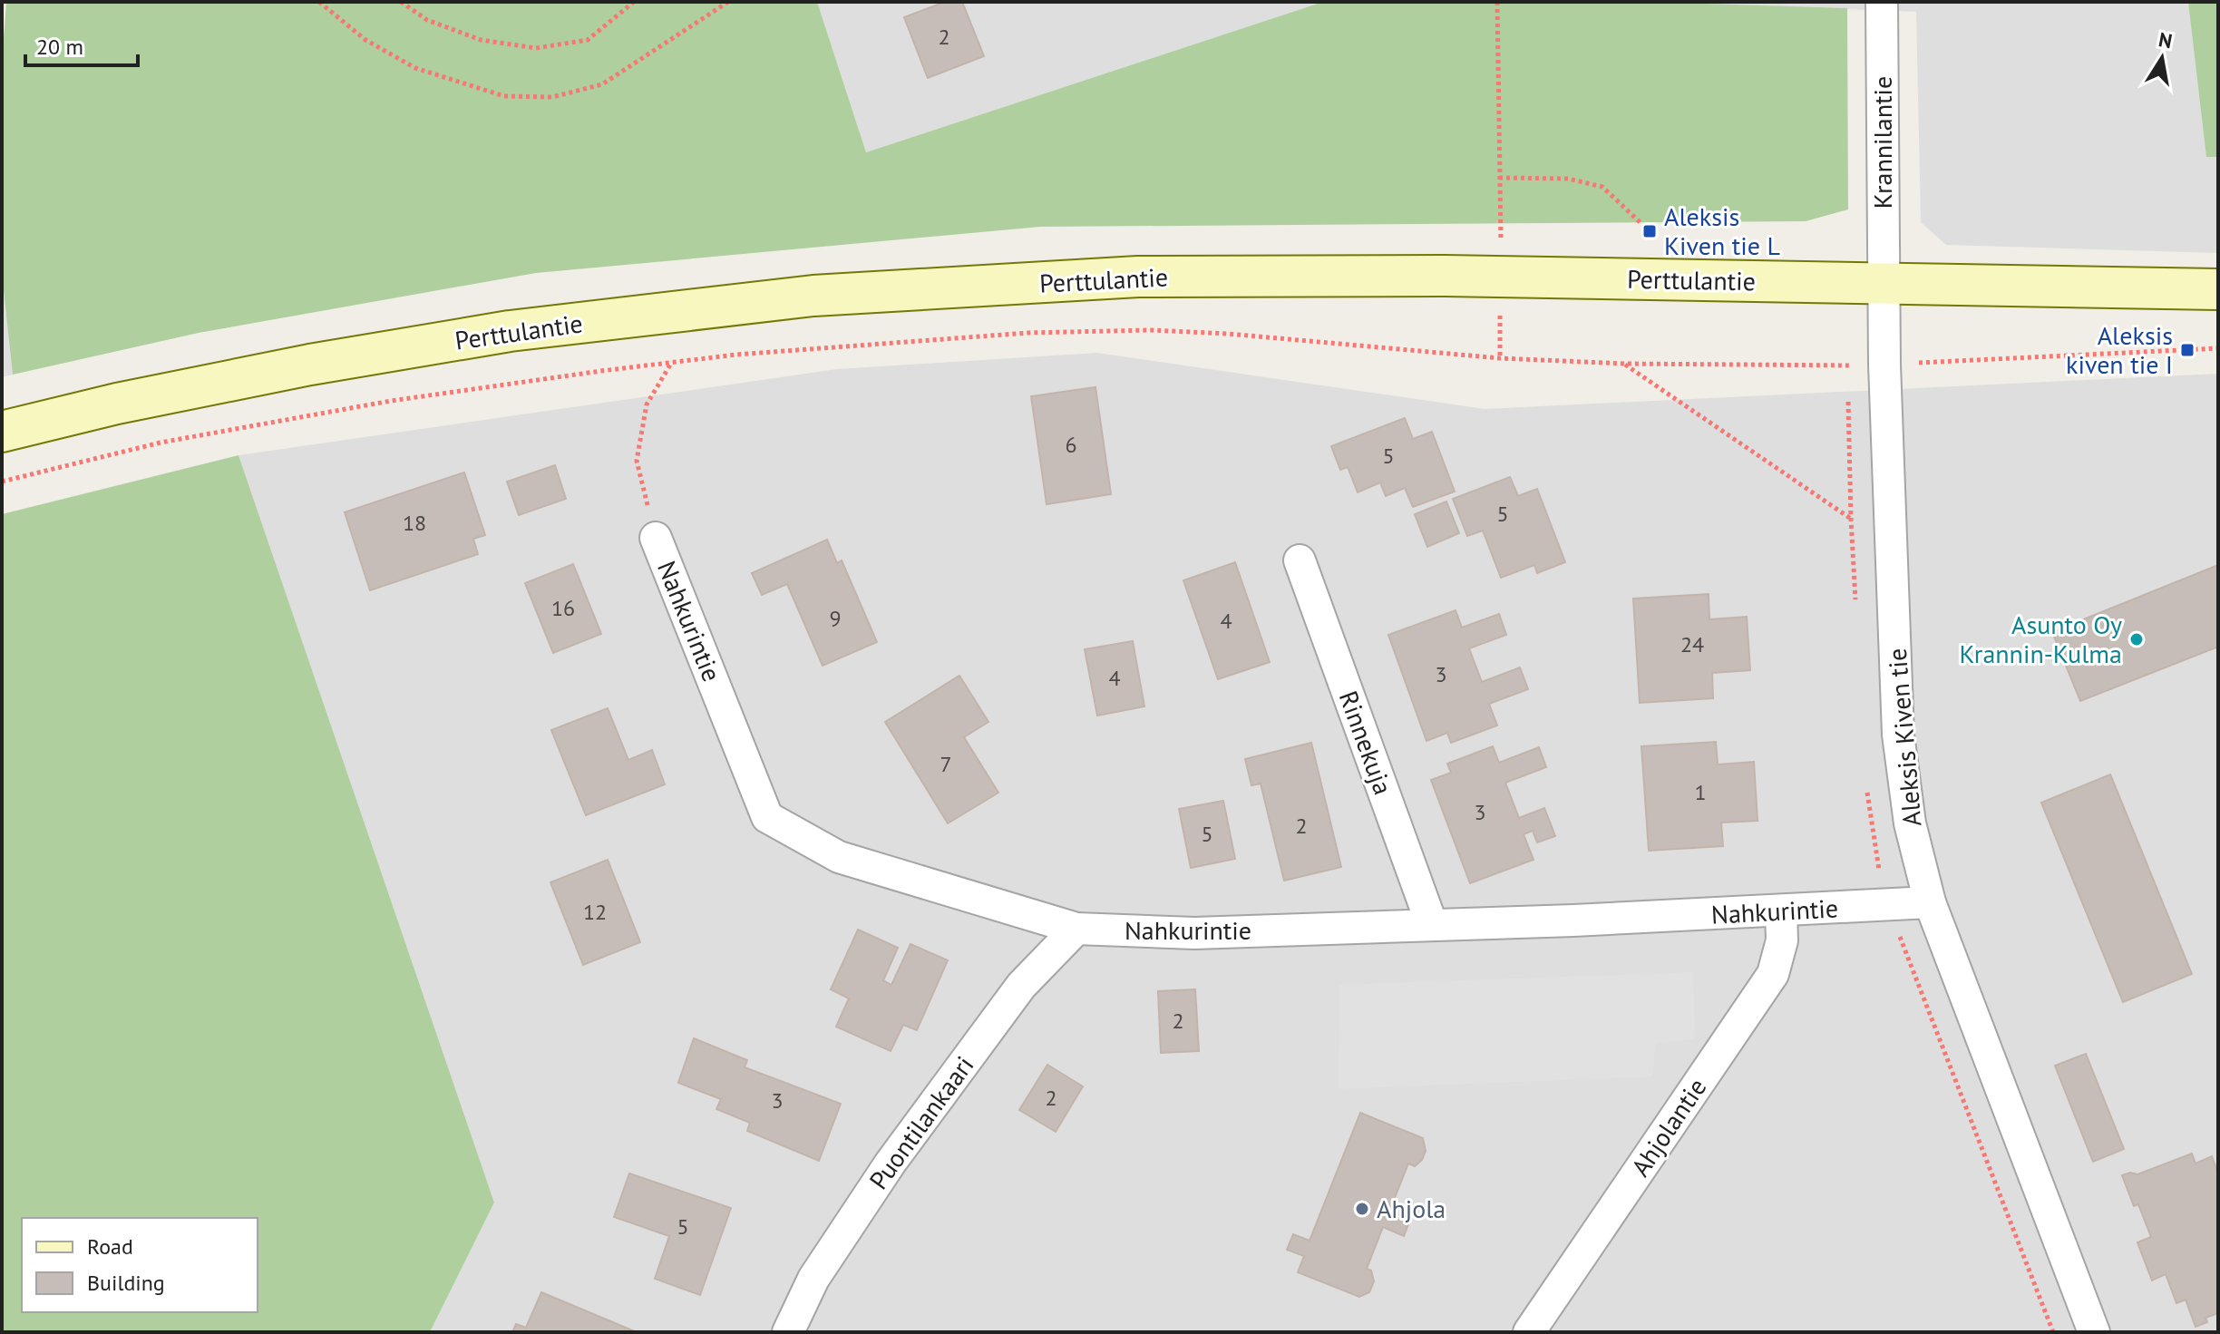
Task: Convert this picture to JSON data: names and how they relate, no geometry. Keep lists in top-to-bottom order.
{
  "streets": {
    "street": [
      "Krannilantie",
      "Perttulantie",
      "Nahkurintie",
      "Aleksis Kiven tie",
      "Rinnekuja",
      "Puontilankaari",
      "Ahjolantie"
    ]
  },
  "crossings": [
    ["Krannilantie", "Perttulantie"],
    ["Krannilantie", "Aleksis Kiven tie"],
    ["Perttulantie", "Aleksis Kiven tie"],
    ["Nahkurintie", "Aleksis Kiven tie"],
    ["Nahkurintie", "Rinnekuja"],
    ["Nahkurintie", "Puontilankaari"],
    ["Nahkurintie", "Ahjolantie"]
  ],
  "places": {
    "transit": ["Aleksis Kiven tie L", "Aleksis kiven tie I"],
    "other": ["Asunto Oy Krannin-Kulma", "Ahjola"]
  },
  "house_numbers": [
    "2",
    "6",
    "5",
    "5",
    "18",
    "16",
    "9",
    "4",
    "24",
    "3",
    "4",
    "7",
    "1",
    "3",
    "2",
    "5",
    "12",
    "2",
    "2",
    "3",
    "5"
  ],
  "legend": ["Road", "Building"],
  "scale_bar": "20 m",
  "north": "top"
}
